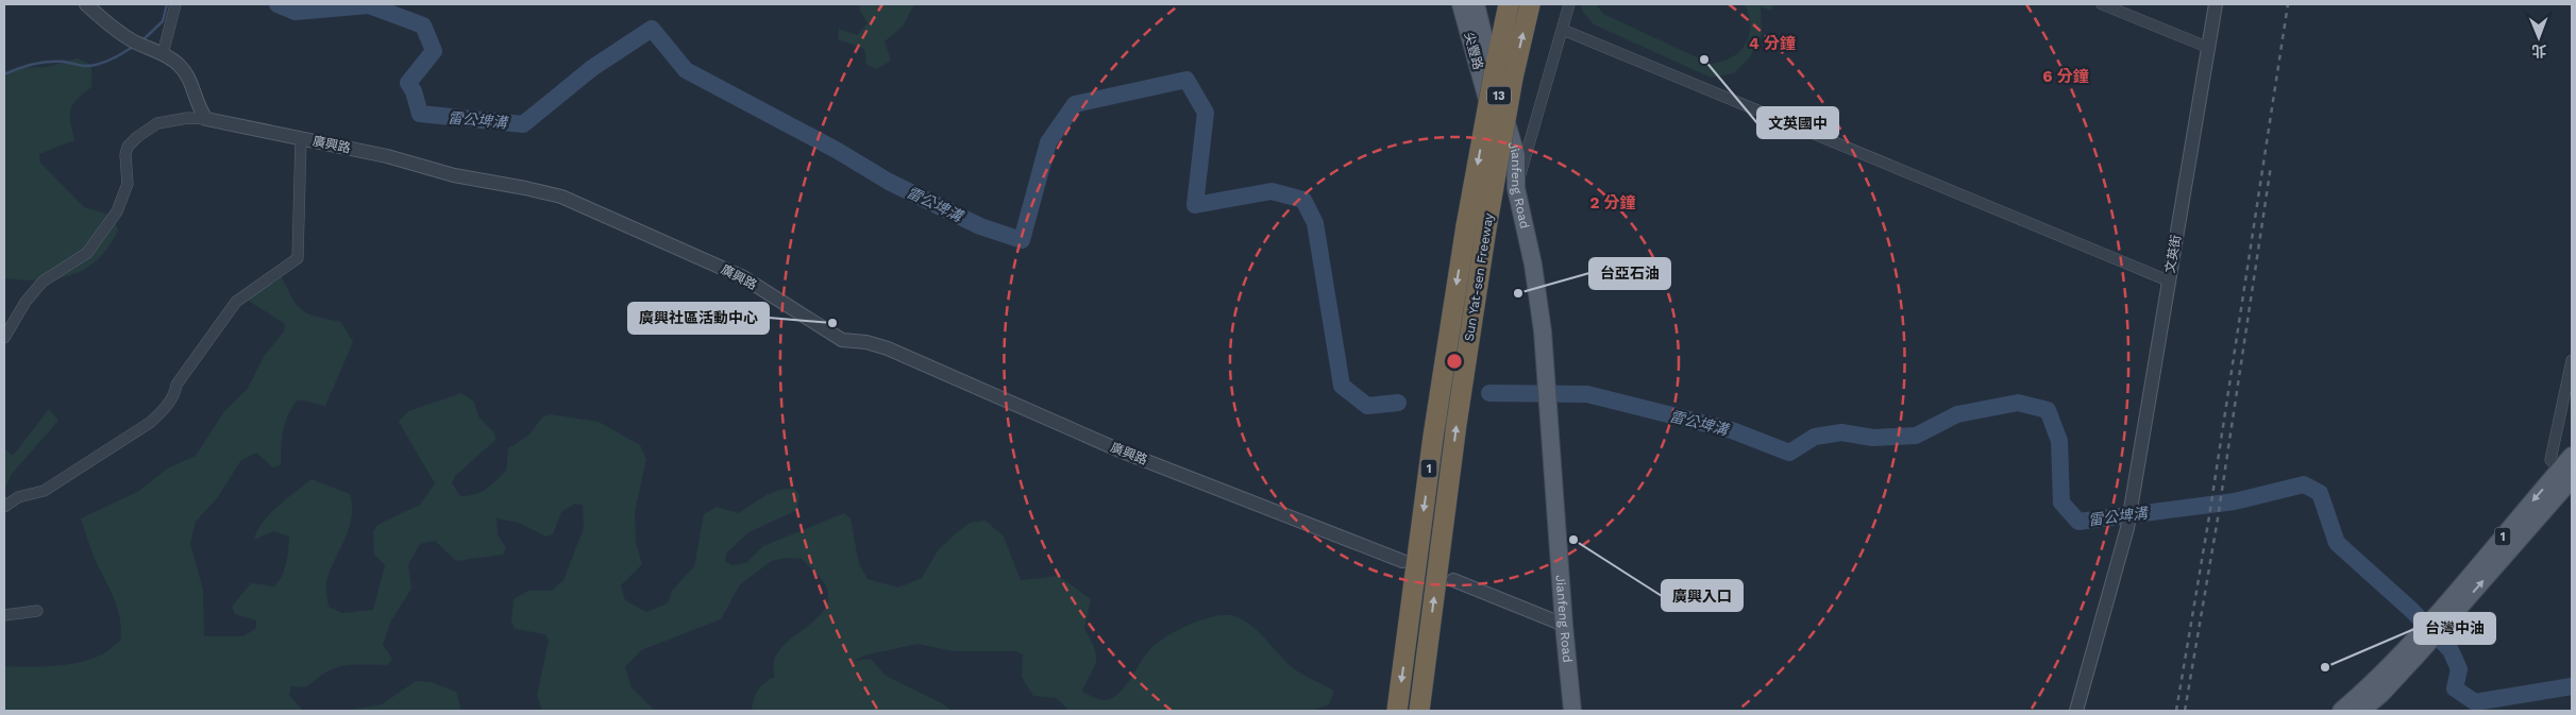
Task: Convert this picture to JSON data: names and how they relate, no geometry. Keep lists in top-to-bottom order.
{
  "streets": {
    "highway": ["Sun Yat-sen Freeway", "1"],
    "main road": ["尖豐路", "13", "Jianfeng Road"],
    "street": ["廣興路", "文英街"]
  },
  "crossings": [
    ["尖豐路", "Jianfeng Road"]
  ],
  "water": ["雷公埤溝"],
  "places": [
    "文英國中",
    "台亞石油",
    "廣興社區活動中心",
    "廣興入口",
    "台灣中油"
  ],
  "north": "bottom",
  "rings": ["4 分鐘", "6 分鐘", "2 分鐘"]
}
